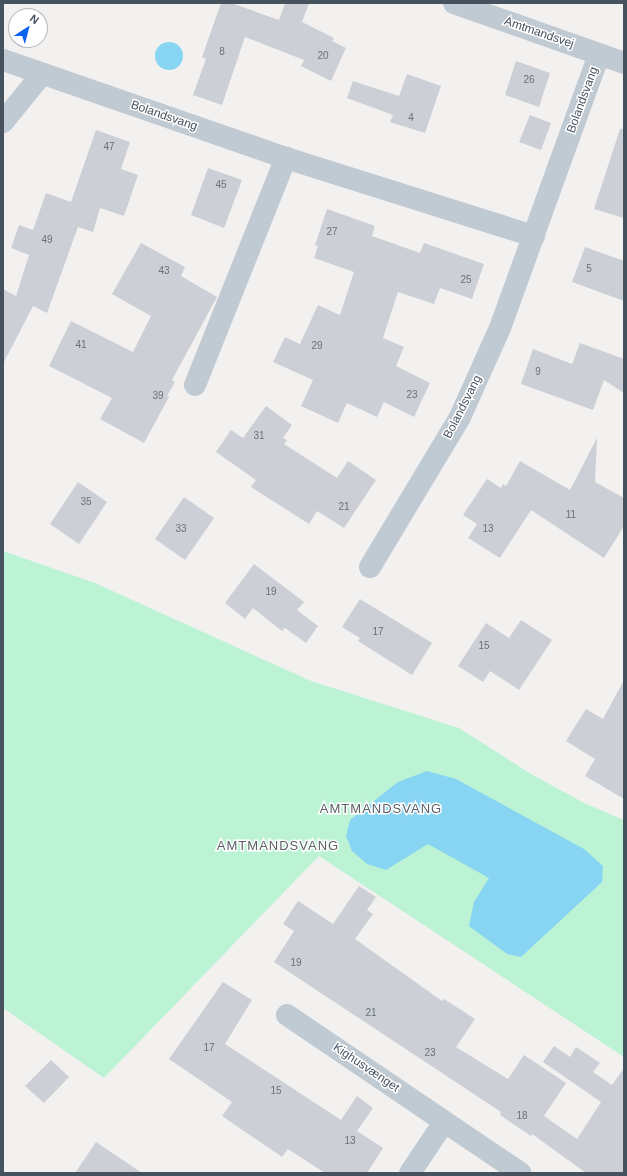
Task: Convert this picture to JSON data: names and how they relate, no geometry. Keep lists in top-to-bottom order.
{
  "streets": {
    "street": ["Amtmandsvej", "Bolandsvang", "Kighusvænget"]
  },
  "crossings": [
    ["Amtmandsvej", "Bolandsvang"]
  ],
  "districts": ["AMTMANDSVANG", "AMTMANDSVANG"],
  "house_numbers": [
    "8",
    "20",
    "26",
    "4",
    "47",
    "45",
    "27",
    "49",
    "5",
    "43",
    "25",
    "41",
    "29",
    "9",
    "23",
    "39",
    "31",
    "35",
    "21",
    "11",
    "33",
    "13",
    "19",
    "17",
    "15",
    "19",
    "21",
    "17",
    "23",
    "15",
    "18",
    "13"
  ],
  "north": "top right"
}
